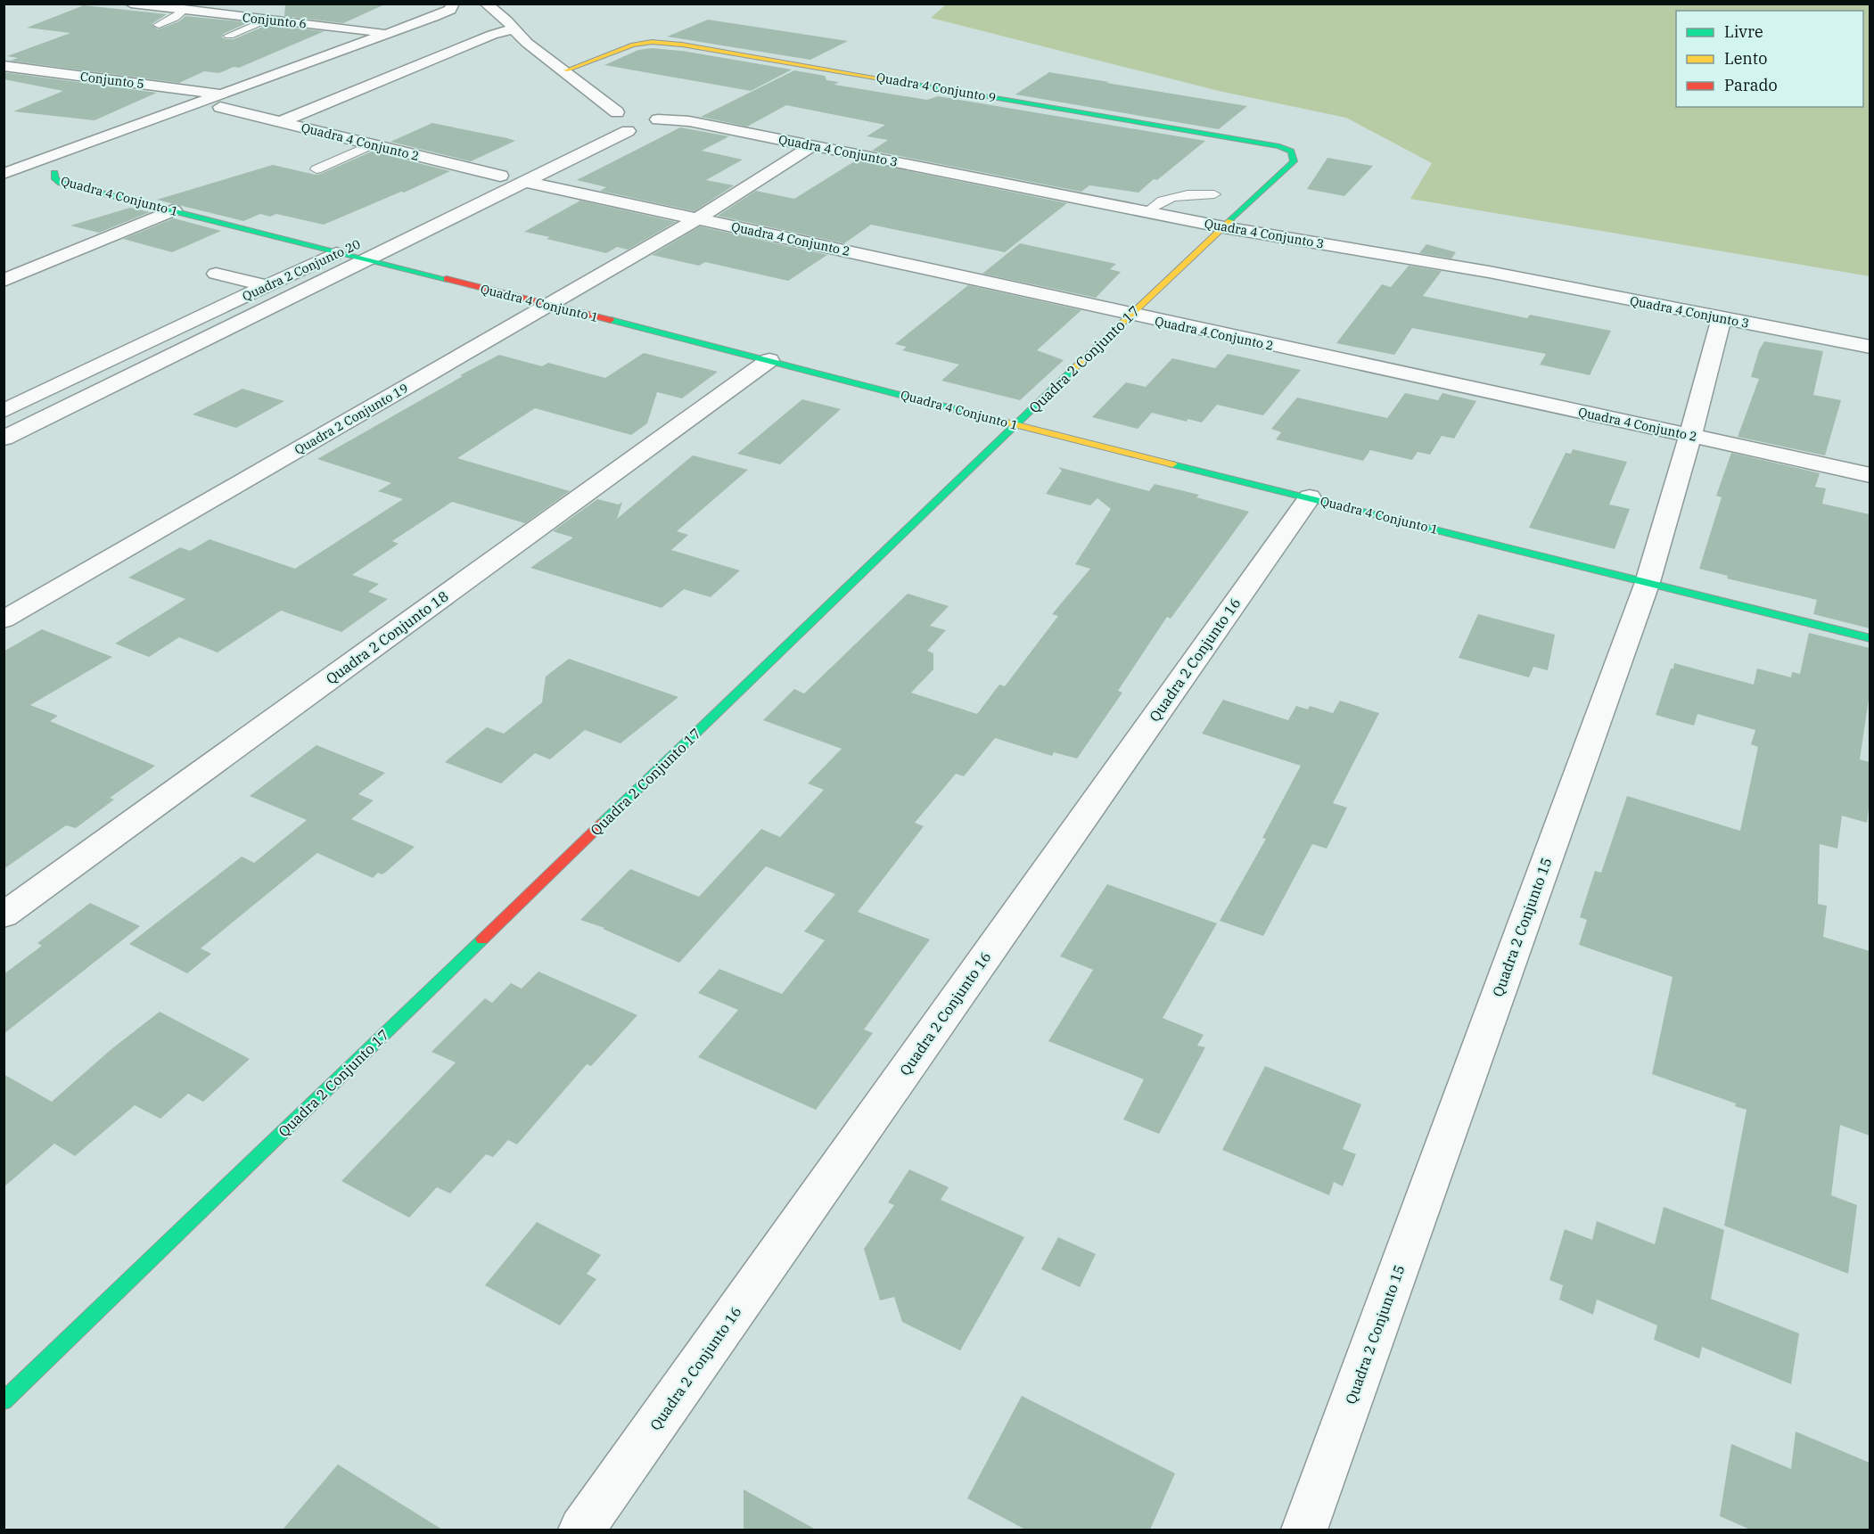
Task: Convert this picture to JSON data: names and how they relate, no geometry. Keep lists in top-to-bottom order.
{
  "streets": {
    "street": [
      "Conjunto 6",
      "Conjunto 5",
      "Quadra 4 Conjunto 9",
      "Quadra 4 Conjunto 2",
      "Quadra 4 Conjunto 3",
      "Quadra 4 Conjunto 1",
      "Quadra 2 Conjunto 20",
      "Quadra 2 Conjunto 17",
      "Quadra 2 Conjunto 19",
      "Quadra 2 Conjunto 18",
      "Quadra 2 Conjunto 16",
      "Quadra 2 Conjunto 15"
    ]
  },
  "crossings": [
    ["Conjunto 5", "Quadra 4 Conjunto 2"],
    ["Quadra 4 Conjunto 9", "Quadra 2 Conjunto 17"],
    ["Quadra 4 Conjunto 2", "Quadra 2 Conjunto 17"],
    ["Quadra 4 Conjunto 2", "Quadra 2 Conjunto 19"],
    ["Quadra 4 Conjunto 2", "Quadra 2 Conjunto 15"],
    ["Quadra 4 Conjunto 3", "Quadra 2 Conjunto 17"],
    ["Quadra 4 Conjunto 3", "Quadra 2 Conjunto 19"],
    ["Quadra 4 Conjunto 3", "Quadra 2 Conjunto 15"],
    ["Quadra 4 Conjunto 1", "Quadra 2 Conjunto 20"],
    ["Quadra 4 Conjunto 1", "Quadra 2 Conjunto 17"],
    ["Quadra 4 Conjunto 1", "Quadra 2 Conjunto 19"],
    ["Quadra 4 Conjunto 1", "Quadra 2 Conjunto 18"],
    ["Quadra 4 Conjunto 1", "Quadra 2 Conjunto 16"],
    ["Quadra 4 Conjunto 1", "Quadra 2 Conjunto 15"]
  ],
  "legend": ["Livre", "Lento", "Parado"]
}
